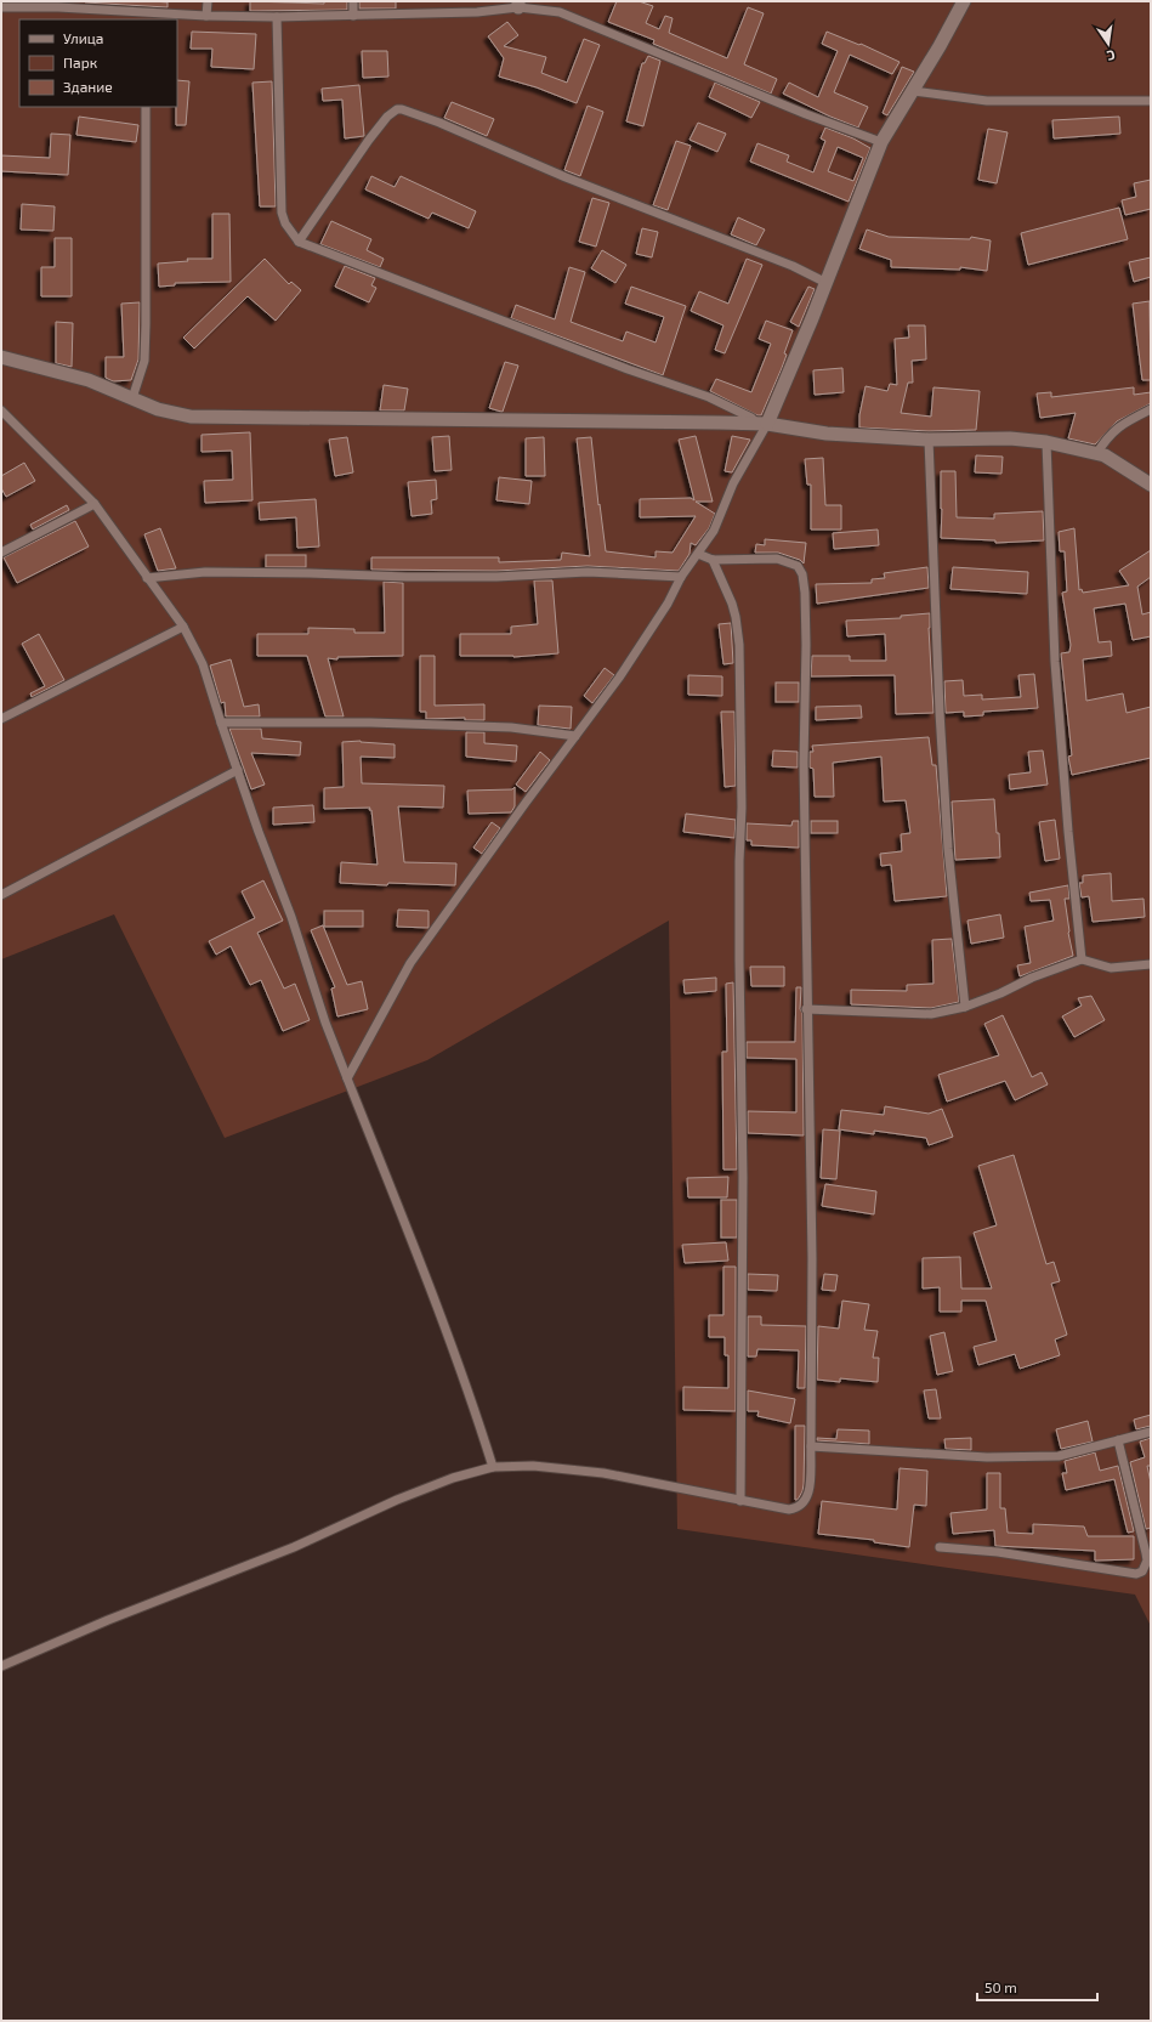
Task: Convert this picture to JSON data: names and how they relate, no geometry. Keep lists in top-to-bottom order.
{
  "legend": ["Улица", "Парк", "Здание"],
  "scale_bar": "50 m",
  "north": "bottom"
}
